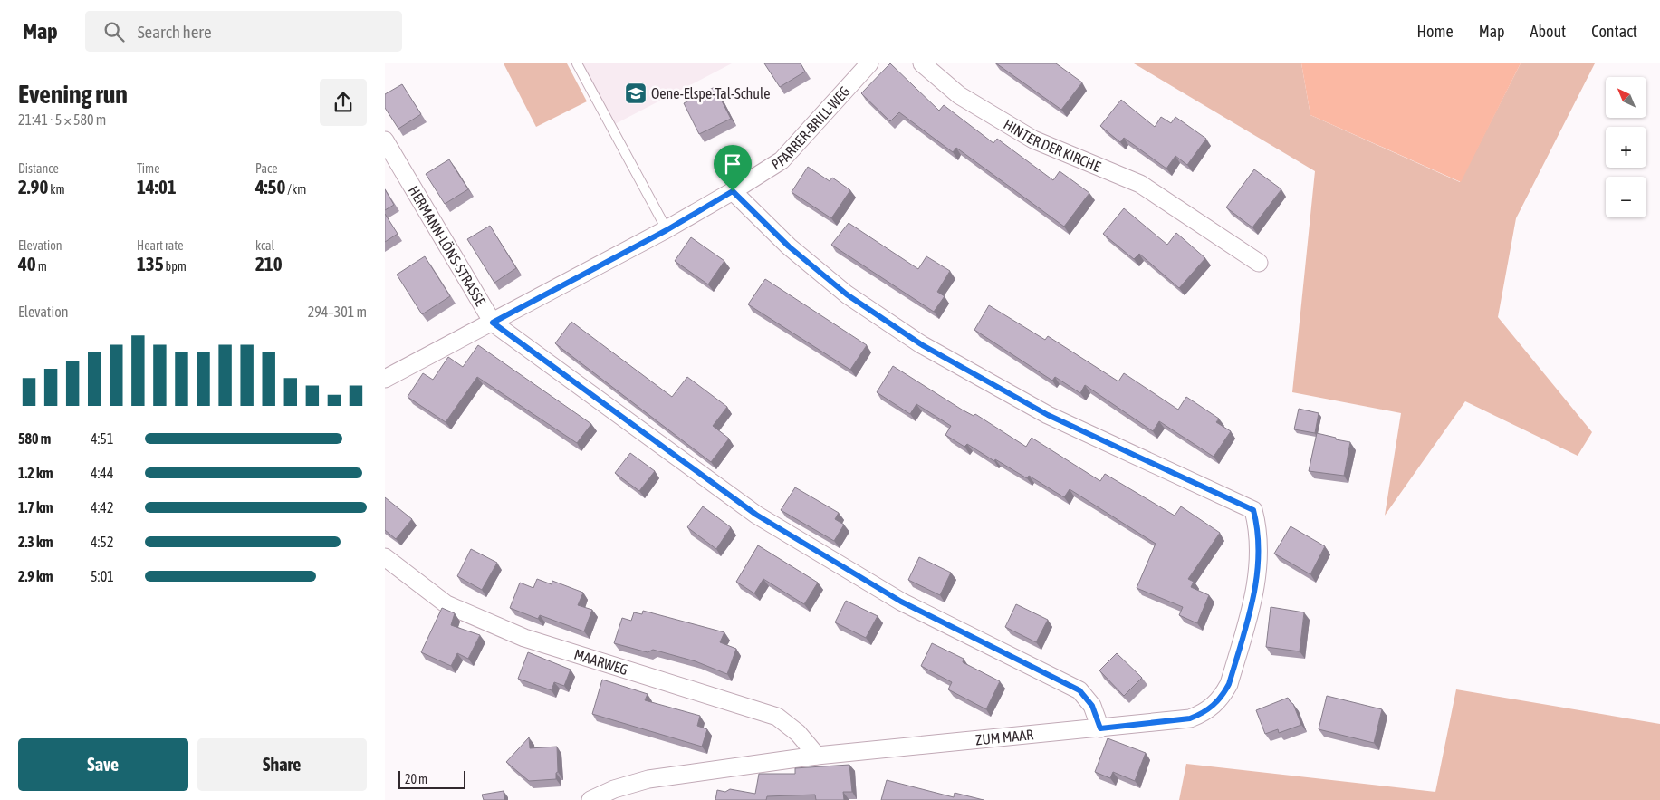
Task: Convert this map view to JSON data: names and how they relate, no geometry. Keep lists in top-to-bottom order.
{
  "streets": {
    "street": [
      "PFARRER-BRILL-WEG",
      "HINTER DER KIRCHE",
      "HERMANN-LÖNS-STRASSE",
      "MAARWEG",
      "ZUM MAAR"
    ]
  },
  "crossings": [
    ["PFARRER-BRILL-WEG", "HERMANN-LÖNS-STRASSE"],
    ["PFARRER-BRILL-WEG", "ZUM MAAR"],
    ["HERMANN-LÖNS-STRASSE", "ZUM MAAR"],
    ["MAARWEG", "ZUM MAAR"]
  ],
  "places": {
    "school or university": ["Oene-Elspe-Tal-Schule"]
  },
  "scale_bar": "20 m",
  "north": "top left",
  "page": {
    "header": "Map",
    "search": "Search here",
    "nav": [
      "Home",
      "Map",
      "About",
      "Contact"
    ],
    "heading": ["Evening run", "21:41 · 5 × 580 m"],
    "map_buttons": ["+", "−"],
    "stats": [
      ["Distance", "2.90 km"],
      ["Time", "14:01"],
      ["Pace", "4:50 /km"],
      ["Elevation", "40 m"],
      ["Heart rate", "135 bpm"],
      ["kcal", "210"]
    ],
    "chart": ["Elevation", "294–301 m"],
    "list": [
      {
        "name": "580 m",
        "note": "4:51"
      },
      {
        "name": "1.2 km",
        "note": "4:44"
      },
      {
        "name": "1.7 km",
        "note": "4:42"
      },
      {
        "name": "2.3 km",
        "note": "4:52"
      },
      {
        "name": "2.9 km",
        "note": "5:01"
      }
    ],
    "buttons": ["Save", "Share"],
    "scale": "20 m"
  }
}
